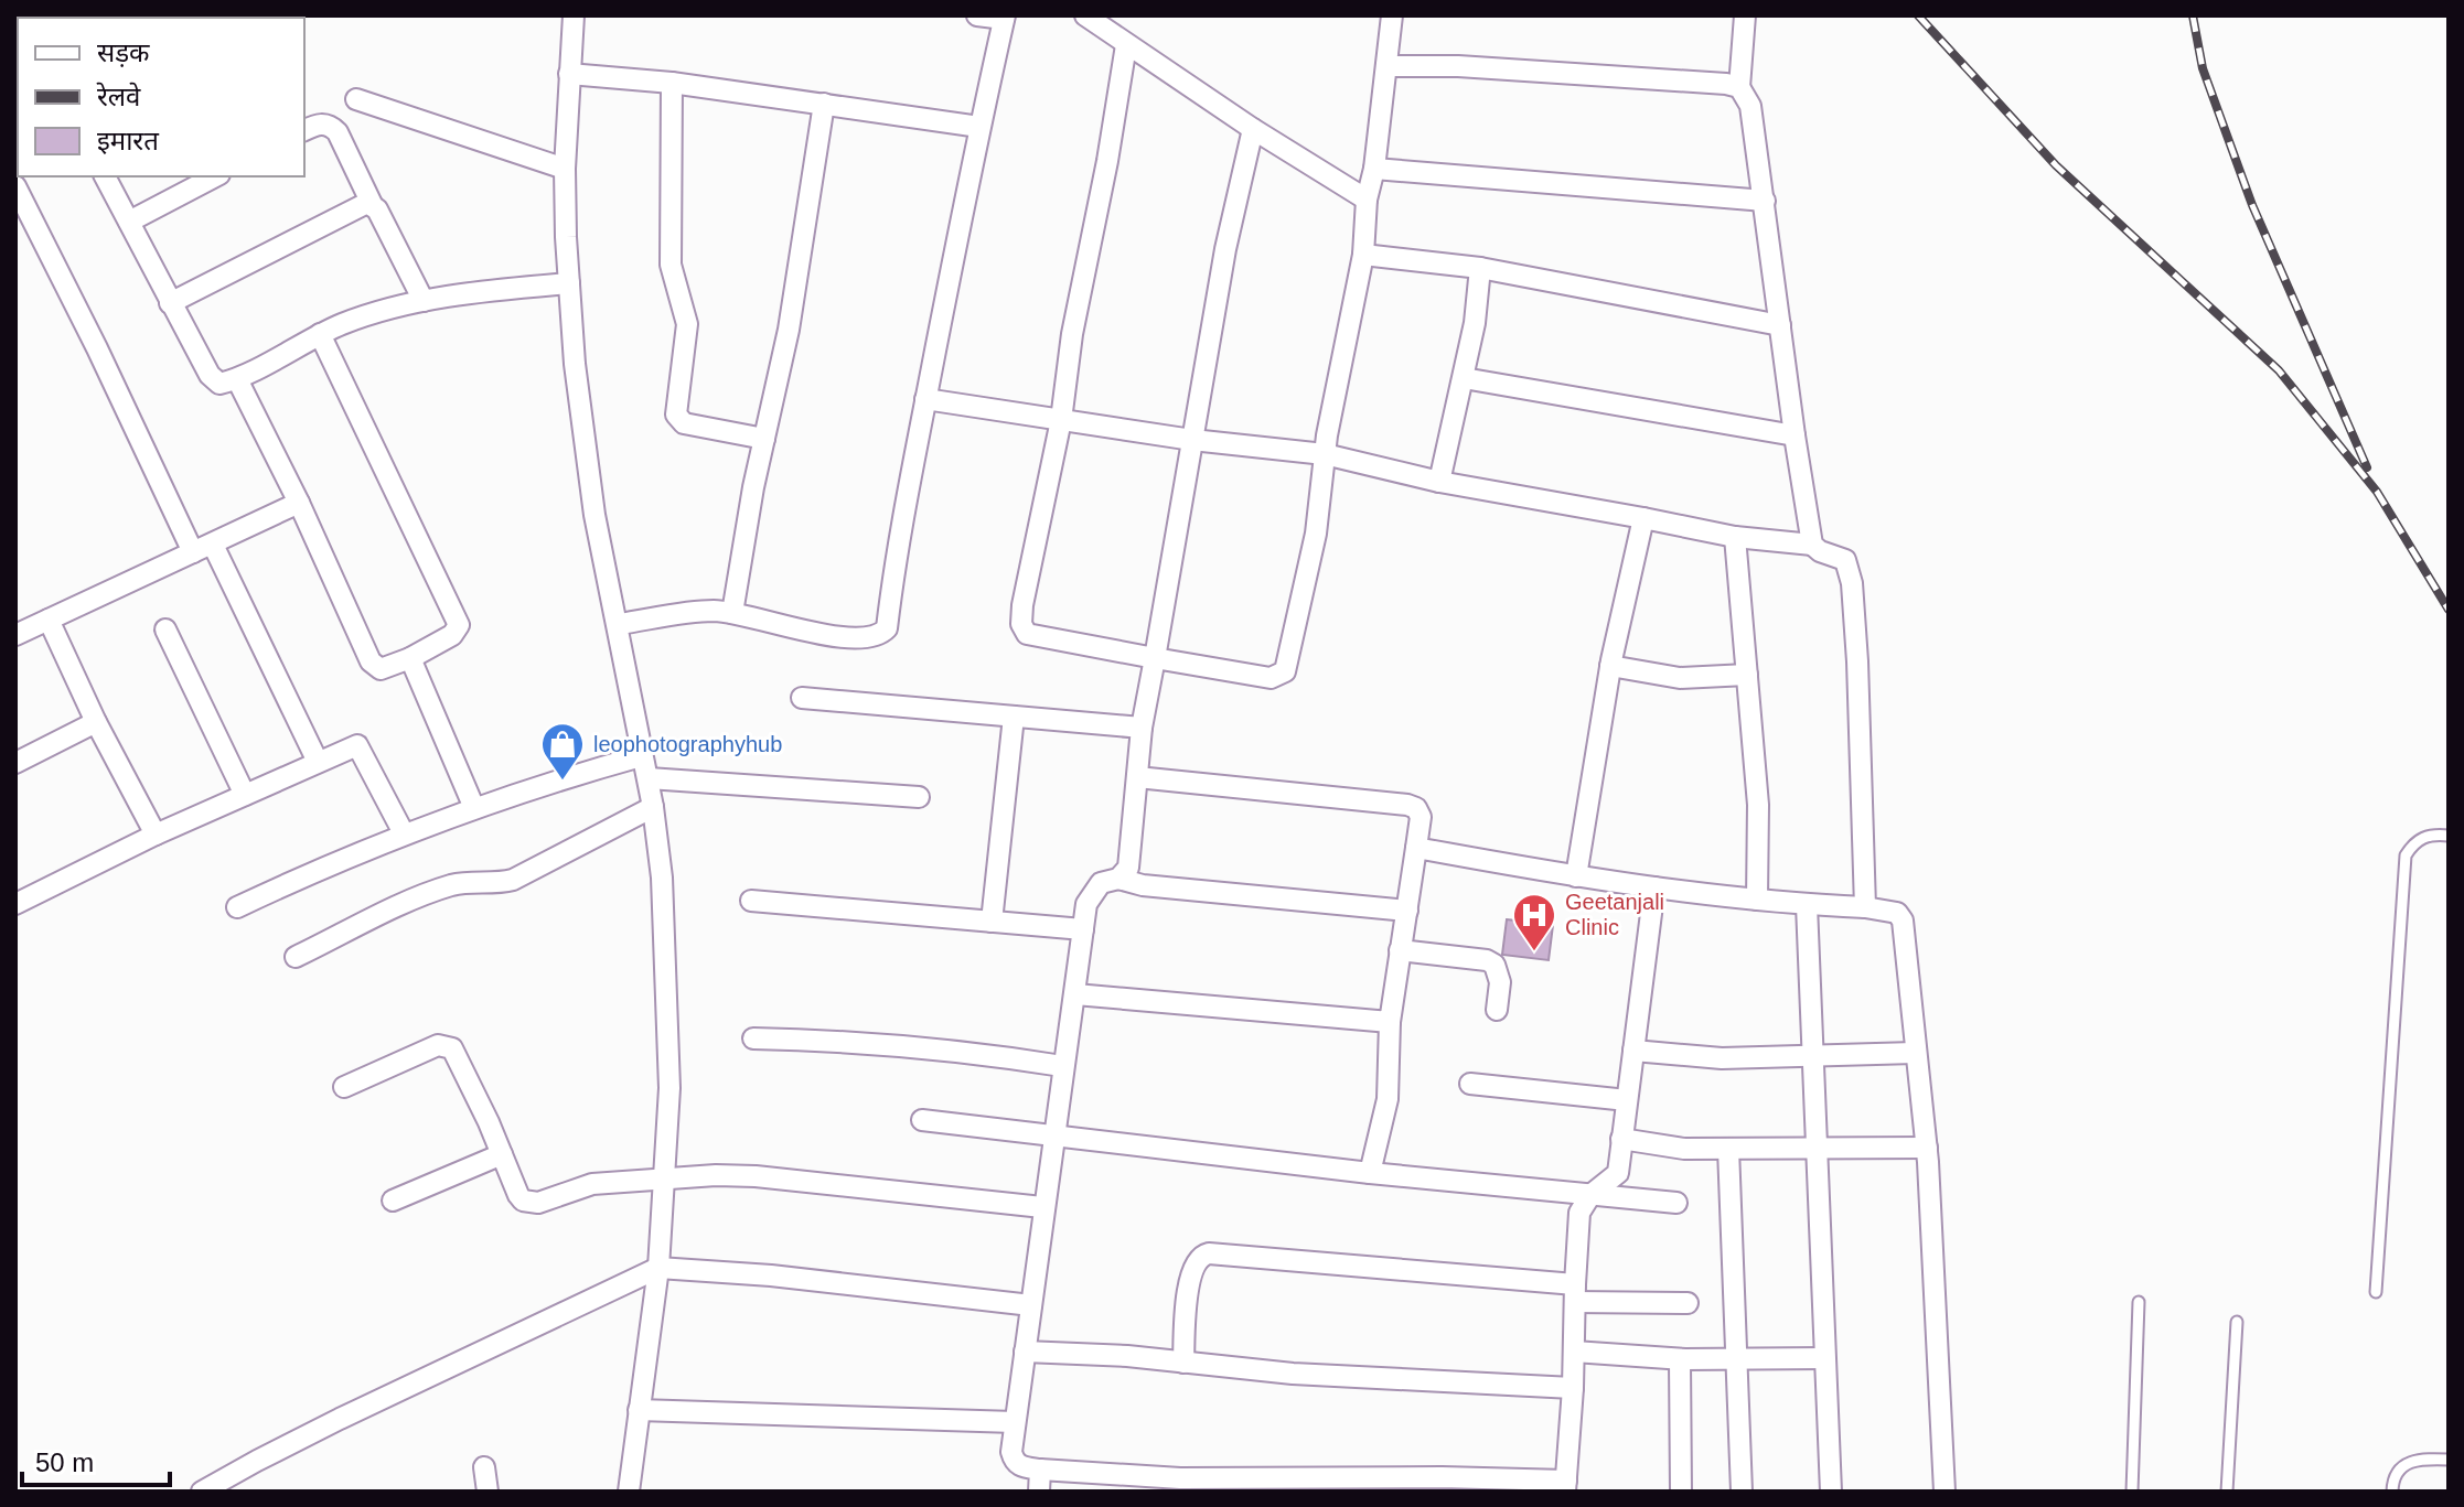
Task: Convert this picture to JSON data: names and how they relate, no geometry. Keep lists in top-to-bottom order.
{
  "places": {
    "shop": ["leophotographyhub"],
    "hospital": ["Geetanjali Clinic"]
  },
  "legend": ["सड़क", "रेलवे", "इमारत"],
  "scale_bar": "50 m"
}
